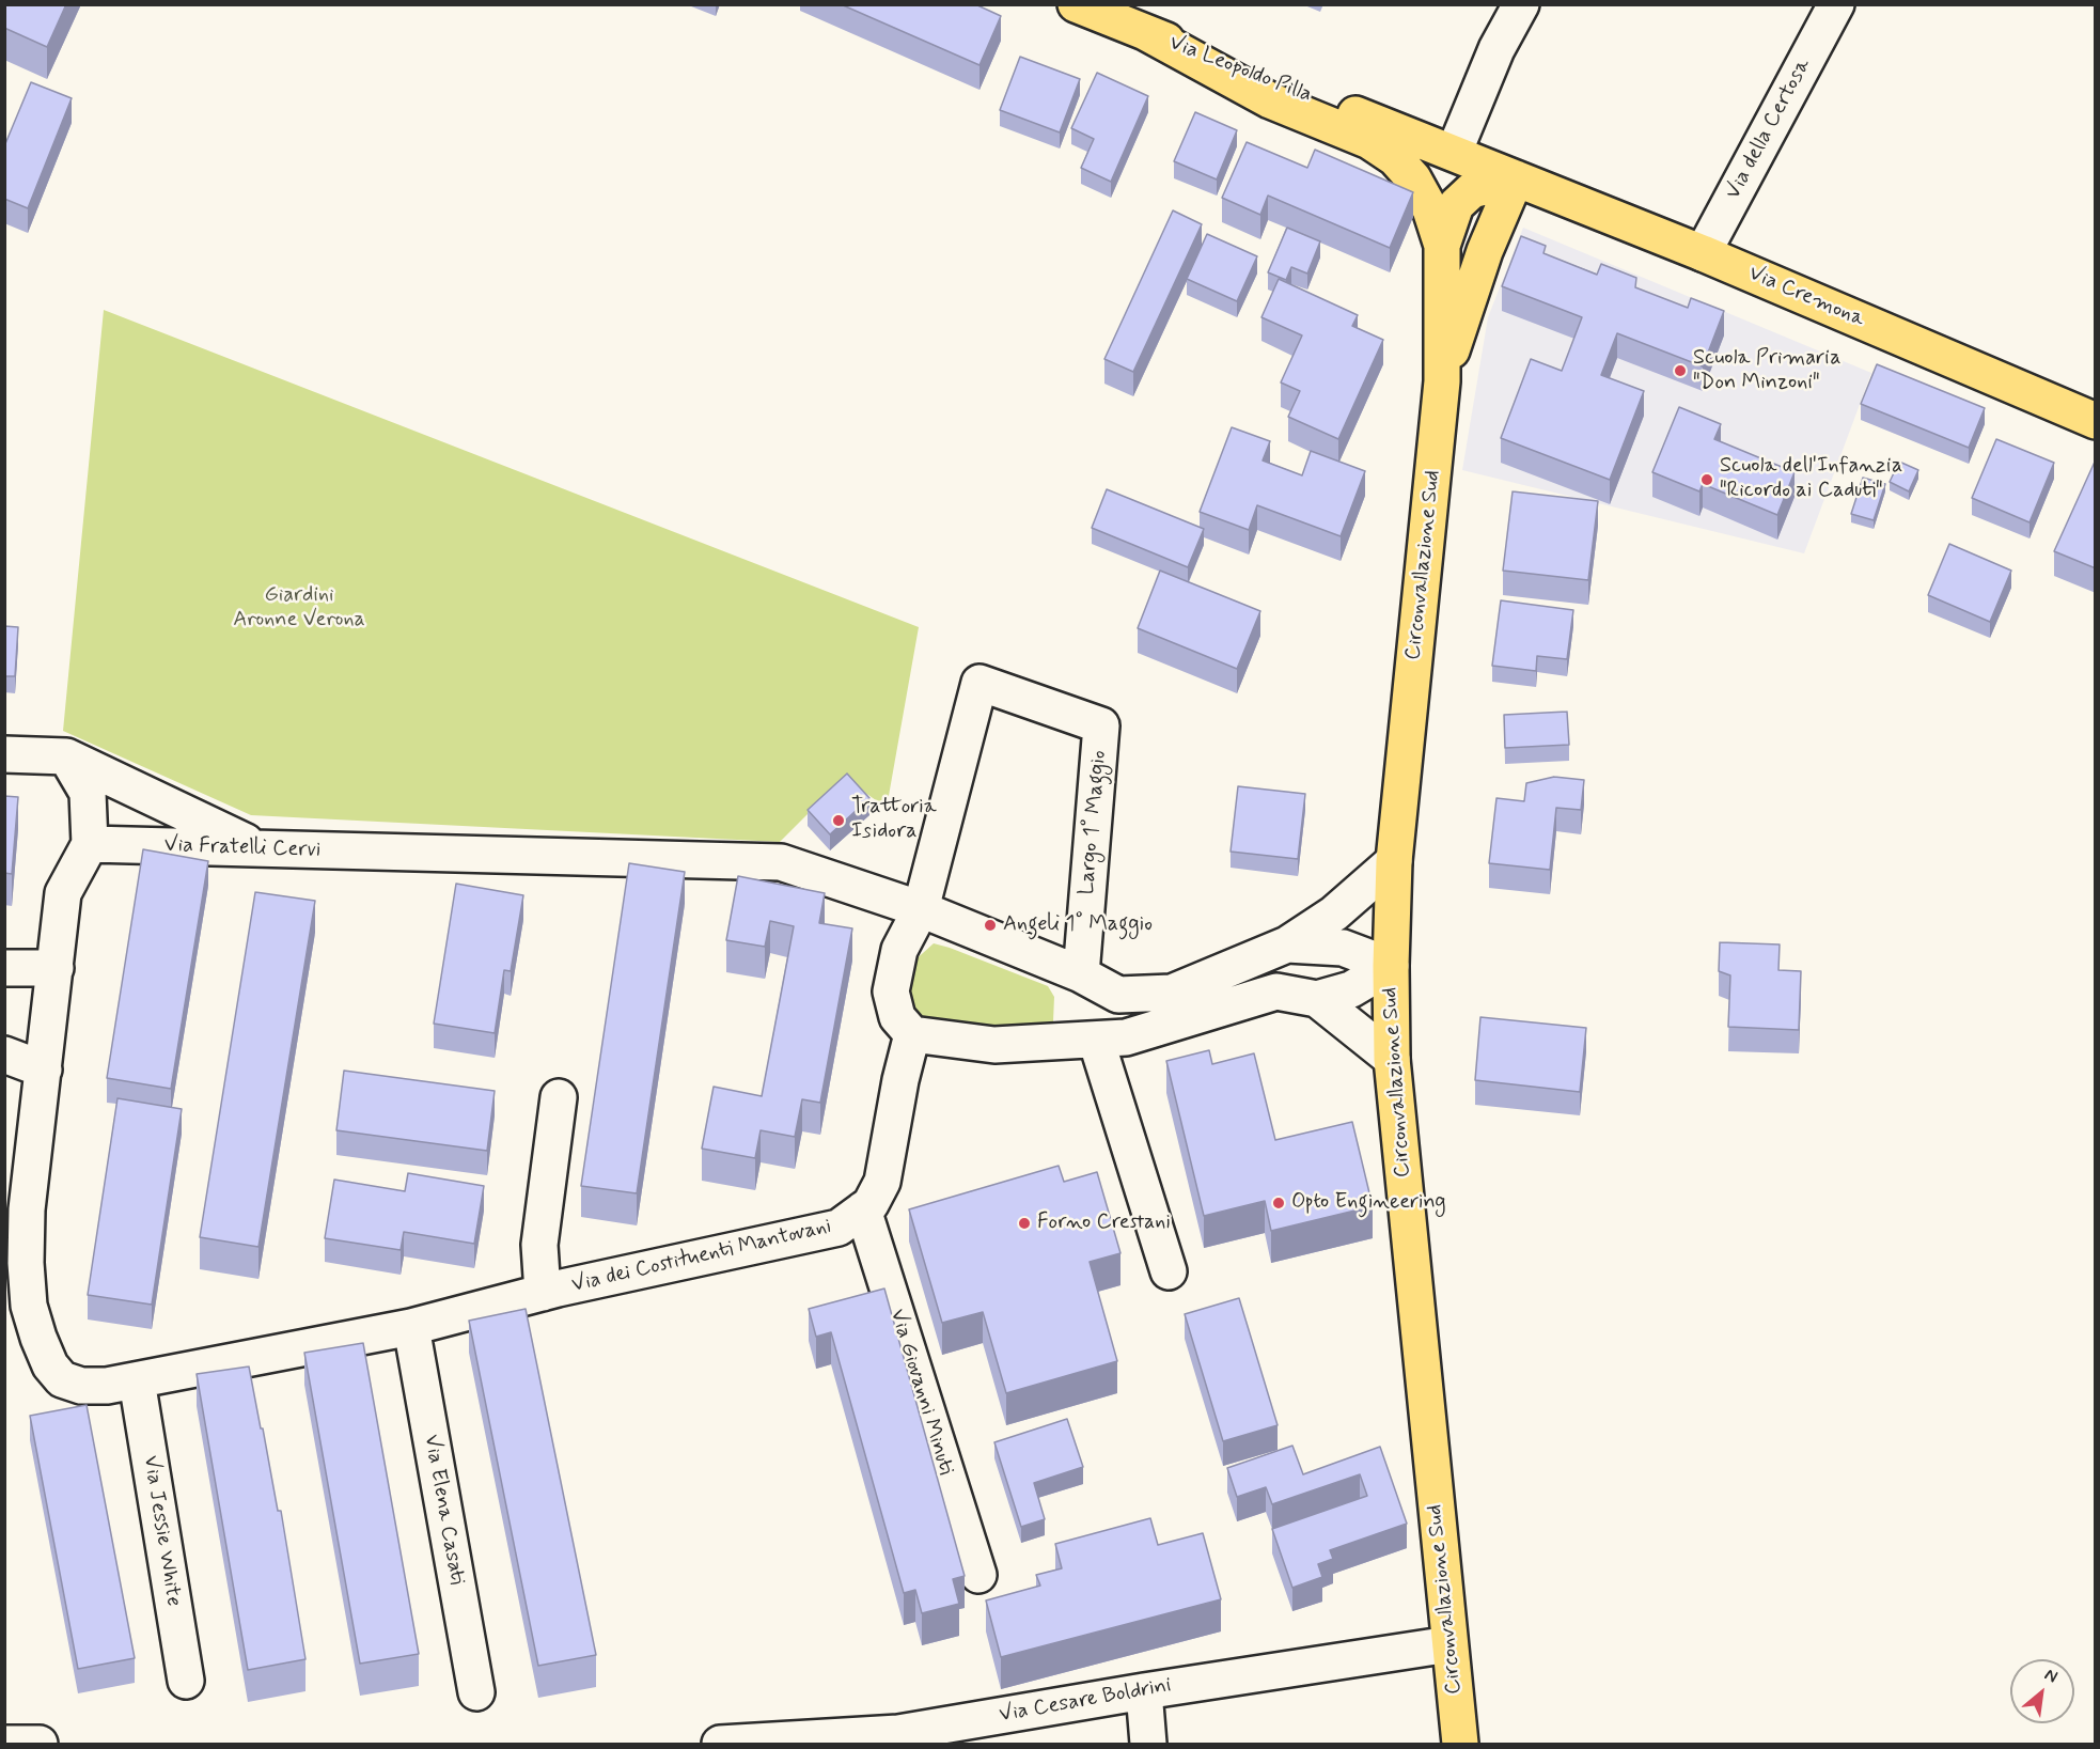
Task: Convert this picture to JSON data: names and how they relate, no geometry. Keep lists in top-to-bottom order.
{
  "streets": {
    "main road": ["Via Leopoldo Pilla", "Via Cremona", "Circonvallazione Sud"],
    "street": [
      "Via della Certosa",
      "Largo 1° Maggio",
      "Via Fratelli Cervi",
      "Via dei Costituenti Mantovani",
      "Via Giovanni Minuti",
      "Via Elena Casati",
      "Via Jessie White",
      "Via Cesare Boldrini"
    ]
  },
  "crossings": [
    ["Via Leopoldo Pilla", "Via Cremona"],
    ["Via Leopoldo Pilla", "Circonvallazione Sud"],
    ["Via della Certosa", "Via Cremona"],
    ["Via Cremona", "Circonvallazione Sud"],
    ["Circonvallazione Sud", "Via Cesare Boldrini"],
    ["Largo 1° Maggio", "Via Fratelli Cervi"],
    ["Largo 1° Maggio", "Via dei Costituenti Mantovani"],
    ["Via dei Costituenti Mantovani", "Via Giovanni Minuti"],
    ["Via dei Costituenti Mantovani", "Via Elena Casati"],
    ["Via dei Costituenti Mantovani", "Via Jessie White"]
  ],
  "parks": ["Giardini Aronne Verona"],
  "places": [
    "Scuola Primaria \"Don Minzoni\"",
    "Scuola dell'Infanzia \"Ricordo ai Caduti\"",
    "Trattoria Isidora",
    "Angeli 1° Maggio",
    "Opto Engineering",
    "Forno Crestani"
  ],
  "north": "top right"
}
